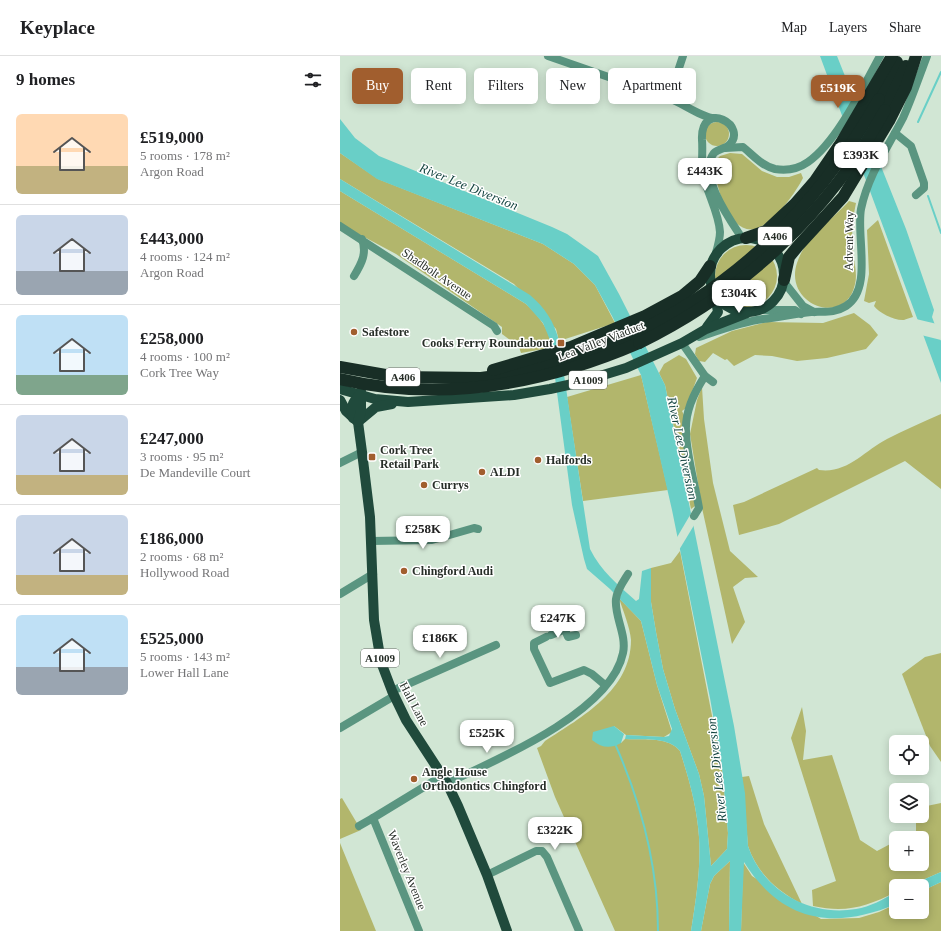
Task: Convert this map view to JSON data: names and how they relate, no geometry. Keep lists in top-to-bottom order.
{
  "streets": {
    "highway": ["A406", "Lea Valley Viaduct"],
    "main road": ["A1009", "Hall Lane"],
    "street": ["Advent Way", "Shadbolt Avenue", "Waverley Avenue"]
  },
  "crossings": [
    ["A406", "Lea Valley Viaduct"],
    ["A406", "A1009"],
    ["Advent Way", "A1009"],
    ["Lea Valley Viaduct", "A1009"],
    ["A1009", "Hall Lane"]
  ],
  "water": ["River Lee Diversion"],
  "places": {
    "other": [
      "Safestore",
      "Halfords",
      "ALDI",
      "Currys",
      "Chingford Audi",
      "Angle House Orthodontics Chingford"
    ],
    "transit": ["Cooks Ferry Roundabout", "Cork Tree Retail Park"]
  },
  "page": {
    "header": "Keyplace",
    "nav": ["Map", "Layers", "Share"],
    "heading": "9 homes",
    "chip": [
      "Buy",
      "Rent",
      "Filters",
      "New",
      "Apartment"
    ],
    "price": [
      "£519K",
      "£393K",
      "£443K",
      "£304K",
      "£258K",
      "£247K",
      "£186K",
      "£525K",
      "£322K"
    ],
    "list": [
      {
        "name": "£519,000",
        "note": "5 rooms · 178 m² · Argon Road"
      },
      {
        "name": "£443,000",
        "note": "4 rooms · 124 m² · Argon Road"
      },
      {
        "name": "£258,000",
        "note": "4 rooms · 100 m² · Cork Tree Way"
      },
      {
        "name": "£247,000",
        "note": "3 rooms · 95 m² · De Mandeville Court"
      },
      {
        "name": "£186,000",
        "note": "2 rooms · 68 m² · Hollywood Road"
      },
      {
        "name": "£525,000",
        "note": "5 rooms · 143 m² · Lower Hall Lane"
      }
    ],
    "map_buttons": ["+", "−"]
  }
}
